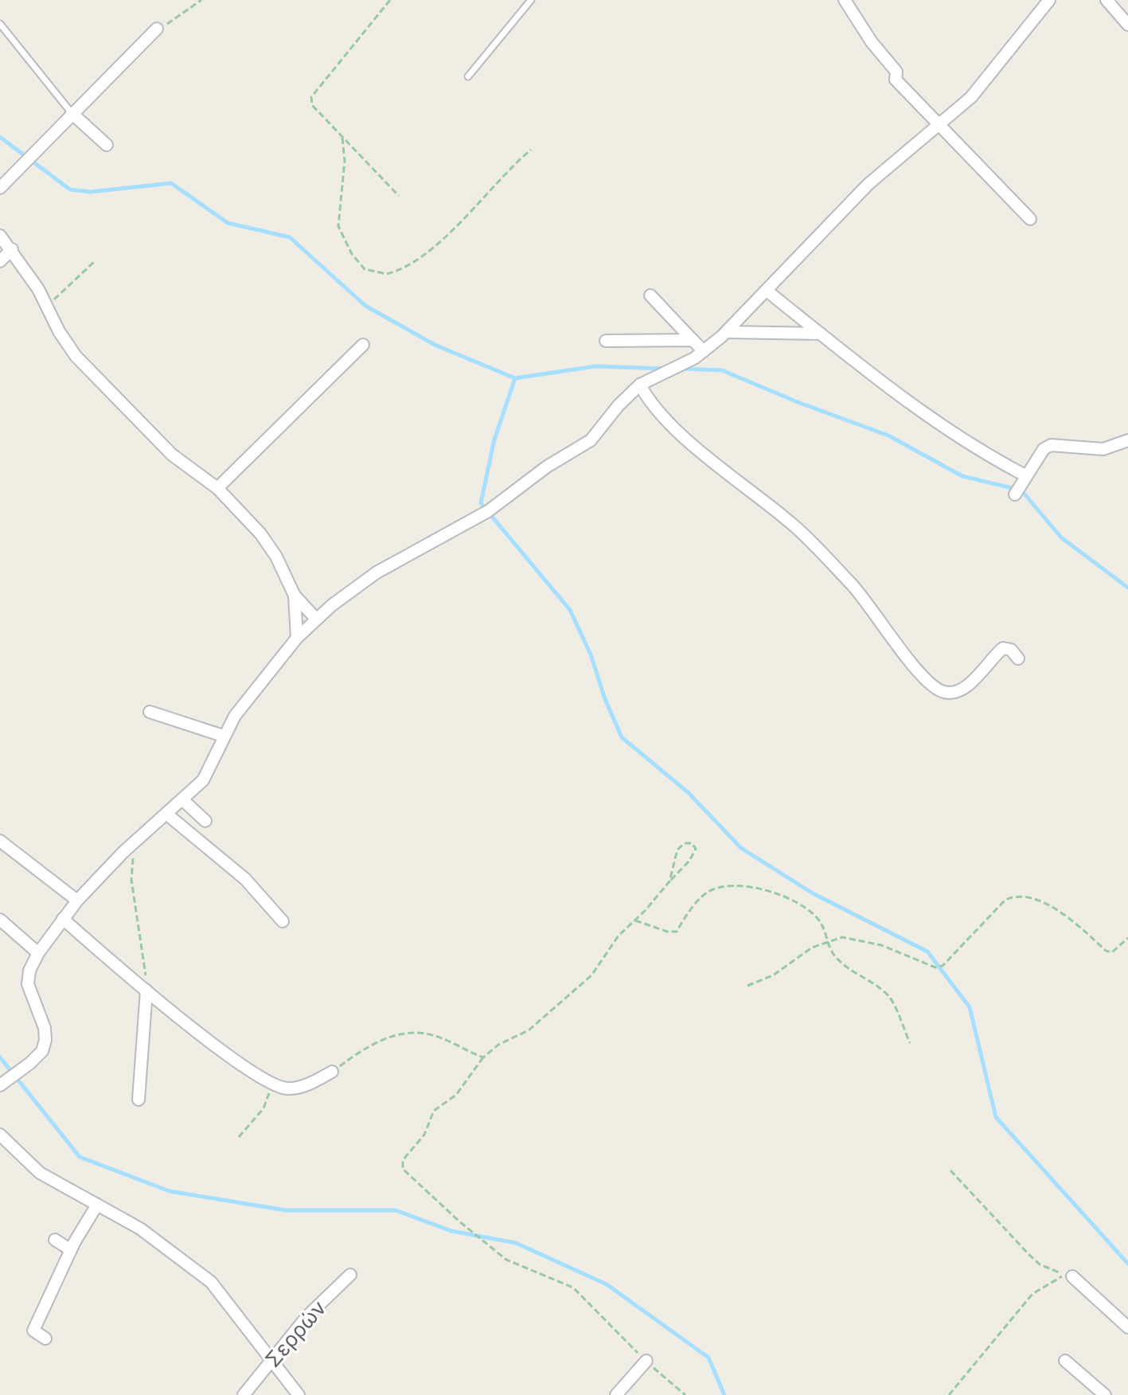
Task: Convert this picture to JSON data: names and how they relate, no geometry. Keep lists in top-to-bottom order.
{
  "streets": {
    "street": ["Σερρών"]
  }
}
